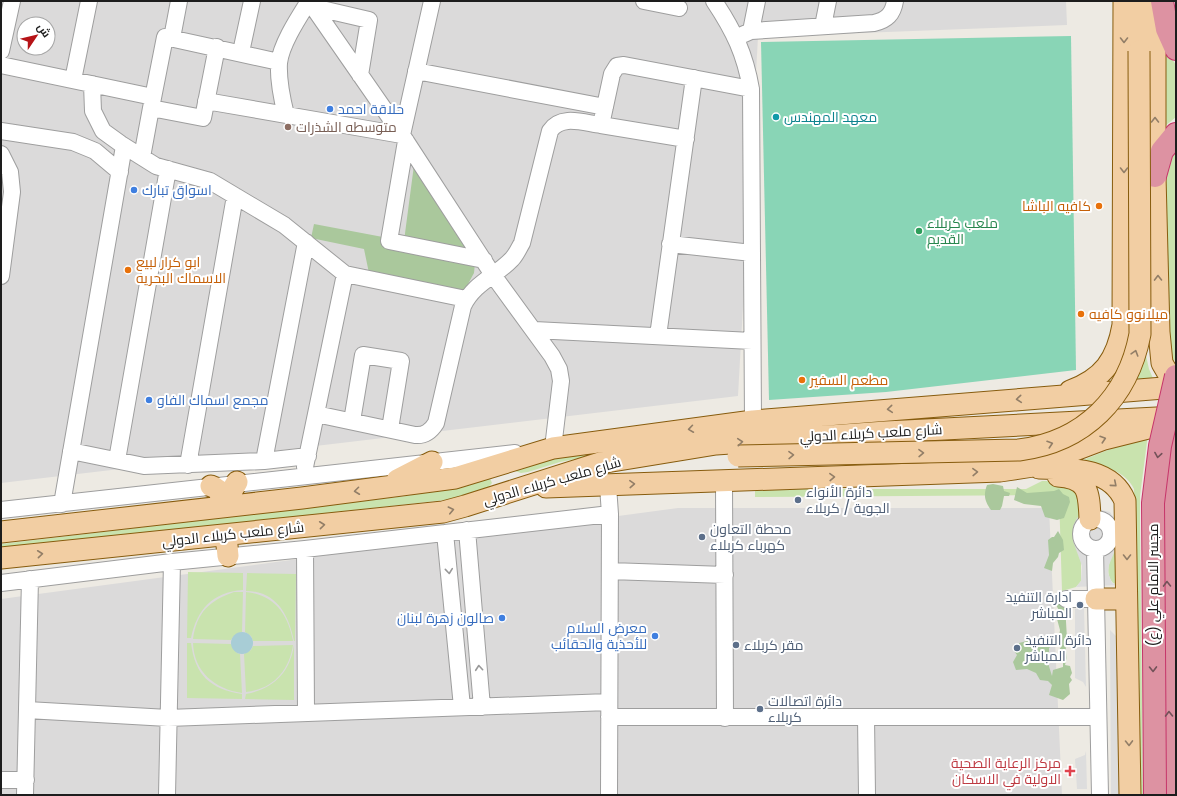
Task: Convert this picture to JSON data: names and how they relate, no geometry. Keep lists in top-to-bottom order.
{
  "streets": {
    "highway": ["مجسر الامام علي (ع)"],
    "main road": ["شارع ملعب كربلاء الدولي"]
  },
  "places": {
    "other": [
      "حلاقة احمد",
      "معهد المهندس",
      "متوسطه الشذرات",
      "اسواق تبارك",
      "كافيه الباشا",
      "ملعب كربلاء القديم",
      "ابو كرار لبيع الاسماك البحريه",
      "ميلانوو كافيه",
      "مطعم السفير",
      "مجمع اسماك الفاو",
      "دائرة الأنواء الجوية / كربلاء",
      "محطة التعاون كهرباء كربلاء",
      "ادارة التنفيذ المباشر",
      "صالون زهرة لبنان",
      "معرض السلام للأحذية والحقائب",
      "مقر كربلاء",
      "دائرة التنفيذ المباشر",
      "دائرة اتصالات كربلاء"
    ],
    "health": ["مركز الرعاية الصحية الاولية في الاسكان"]
  },
  "north": "top right"
}
